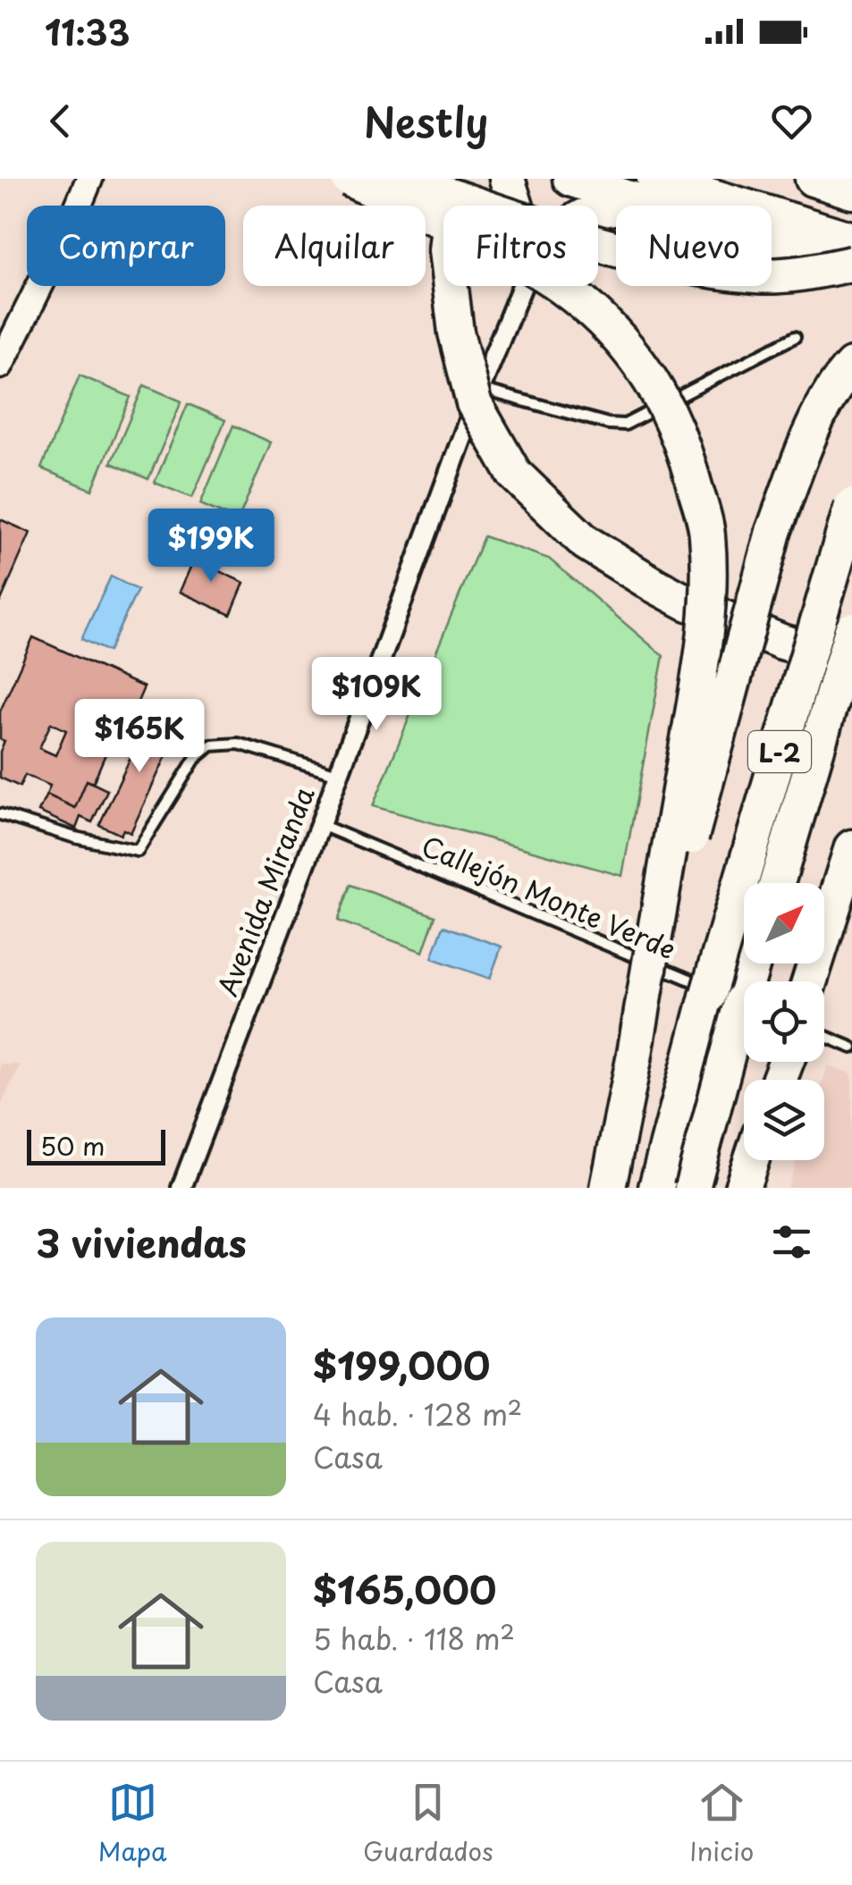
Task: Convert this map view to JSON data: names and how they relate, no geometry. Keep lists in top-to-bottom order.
{
  "streets": {
    "highway": ["L-2"],
    "street": ["Avenida Miranda"],
    "lane": ["Callejón Monte Verde"]
  },
  "crossings": [
    ["Avenida Miranda", "Callejón Monte Verde"]
  ],
  "scale_bar": "50 m",
  "north": "top right",
  "page": {
    "status": "11:33",
    "header": "Nestly",
    "chip": [
      "Comprar",
      "Alquilar",
      "Filtros",
      "Nuevo"
    ],
    "price": ["$199K", "$109K", "$165K"],
    "scale": "50 m",
    "heading": "3 viviendas",
    "list": [
      {
        "name": "$199,000",
        "note": "4 hab. · 128 m² · Casa"
      },
      {
        "name": "$165,000",
        "note": "5 hab. · 118 m² · Casa"
      }
    ],
    "tabs": ["Mapa", "Guardados", "Inicio"]
  }
}
